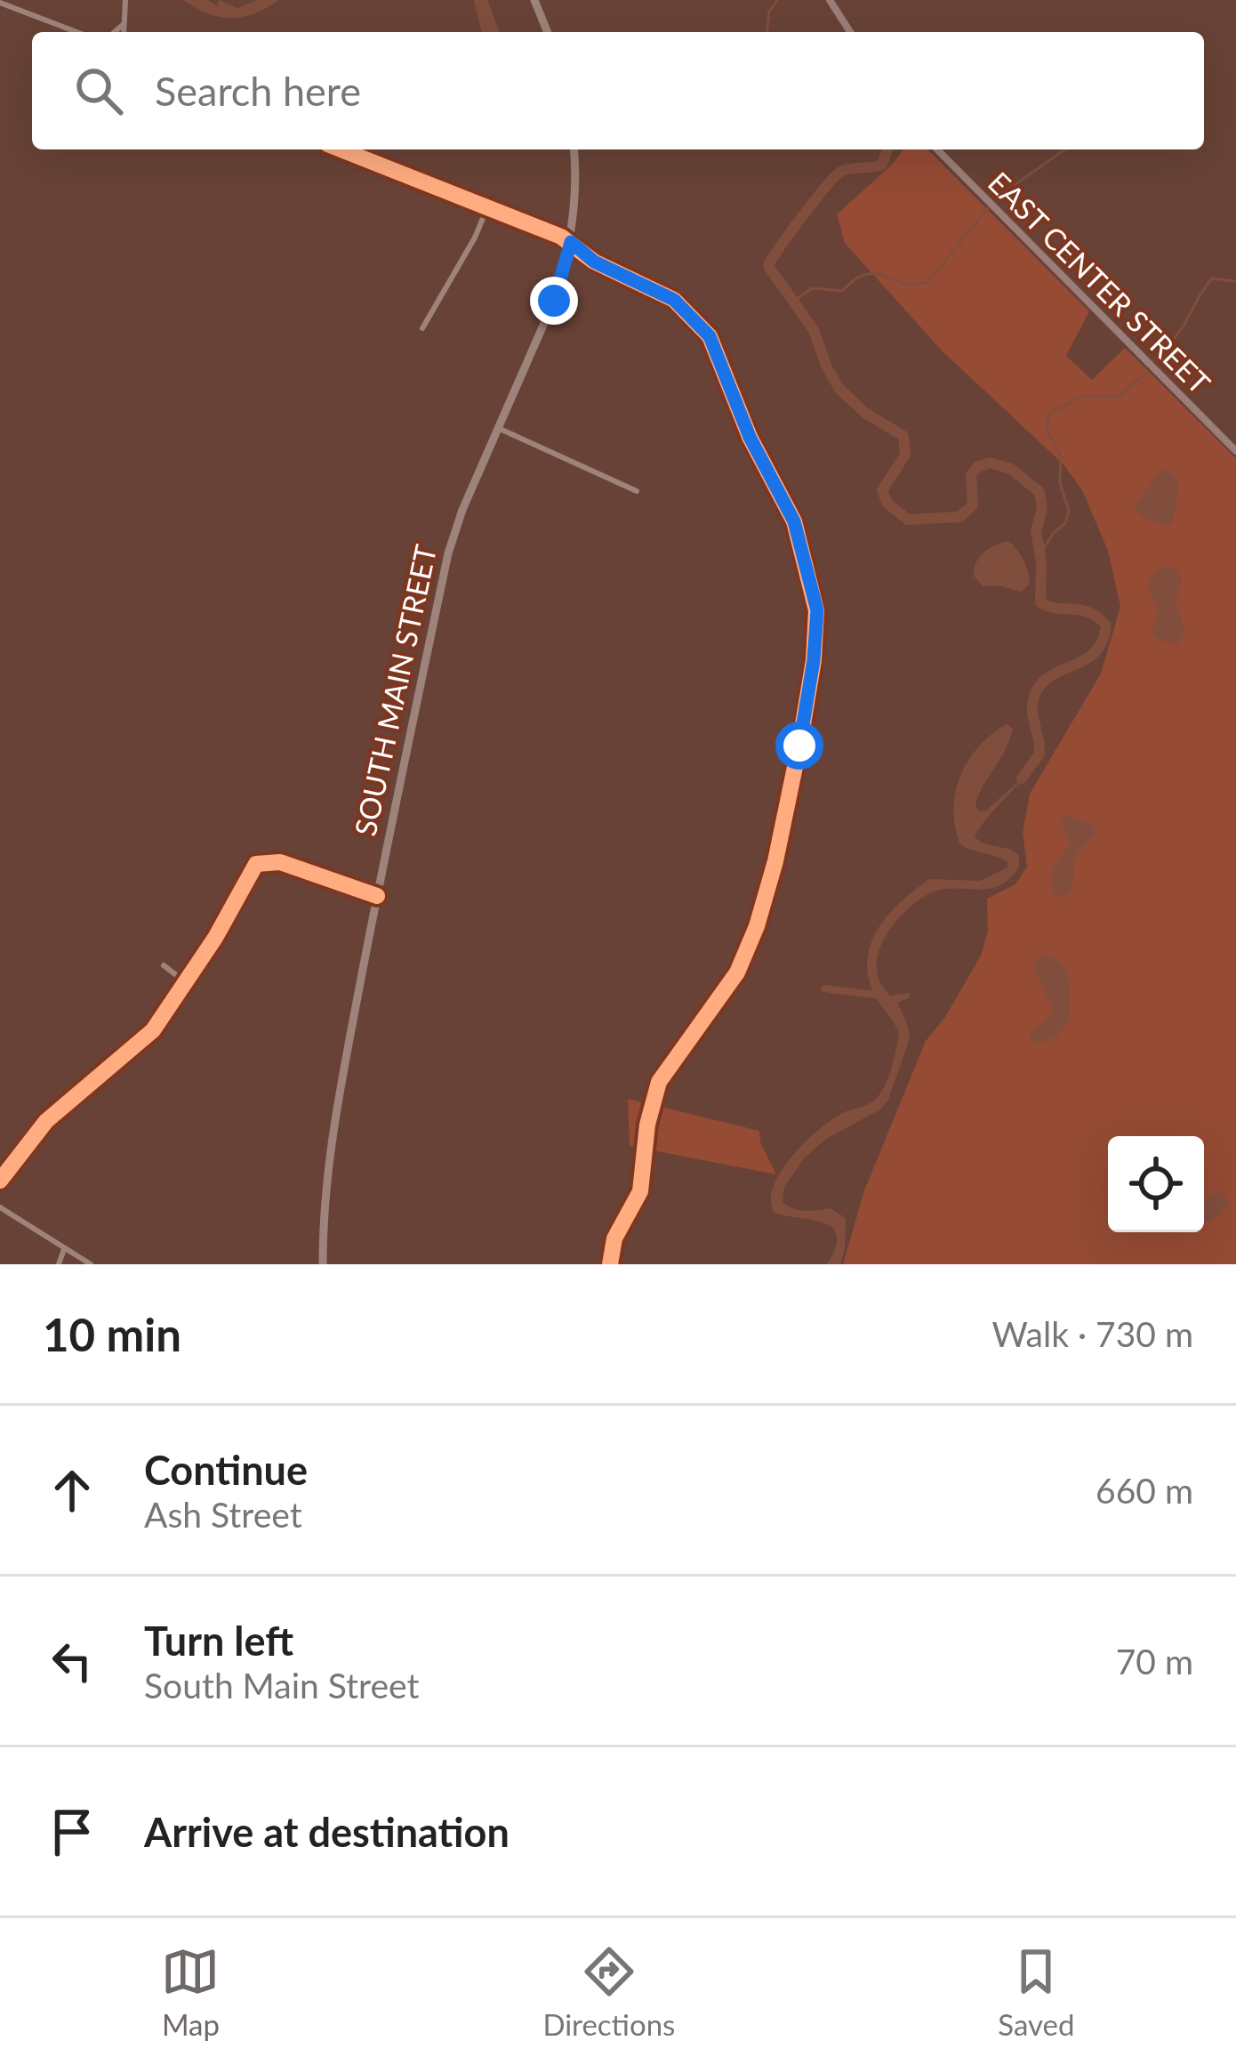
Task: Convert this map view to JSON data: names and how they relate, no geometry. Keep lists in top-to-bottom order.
{
  "streets": {
    "main road": ["EAST CENTER STREET", "SOUTH MAIN STREET"]
  },
  "page": {
    "search": "Search here",
    "heading": ["10 min", "Walk · 730 m"],
    "list": [
      ["Continue", "Ash Street", "660 m"],
      ["Turn left", "South Main Street", "70 m"],
      "Arrive at destination"
    ],
    "nav": ["Map", "Directions", "Saved"]
  }
}
